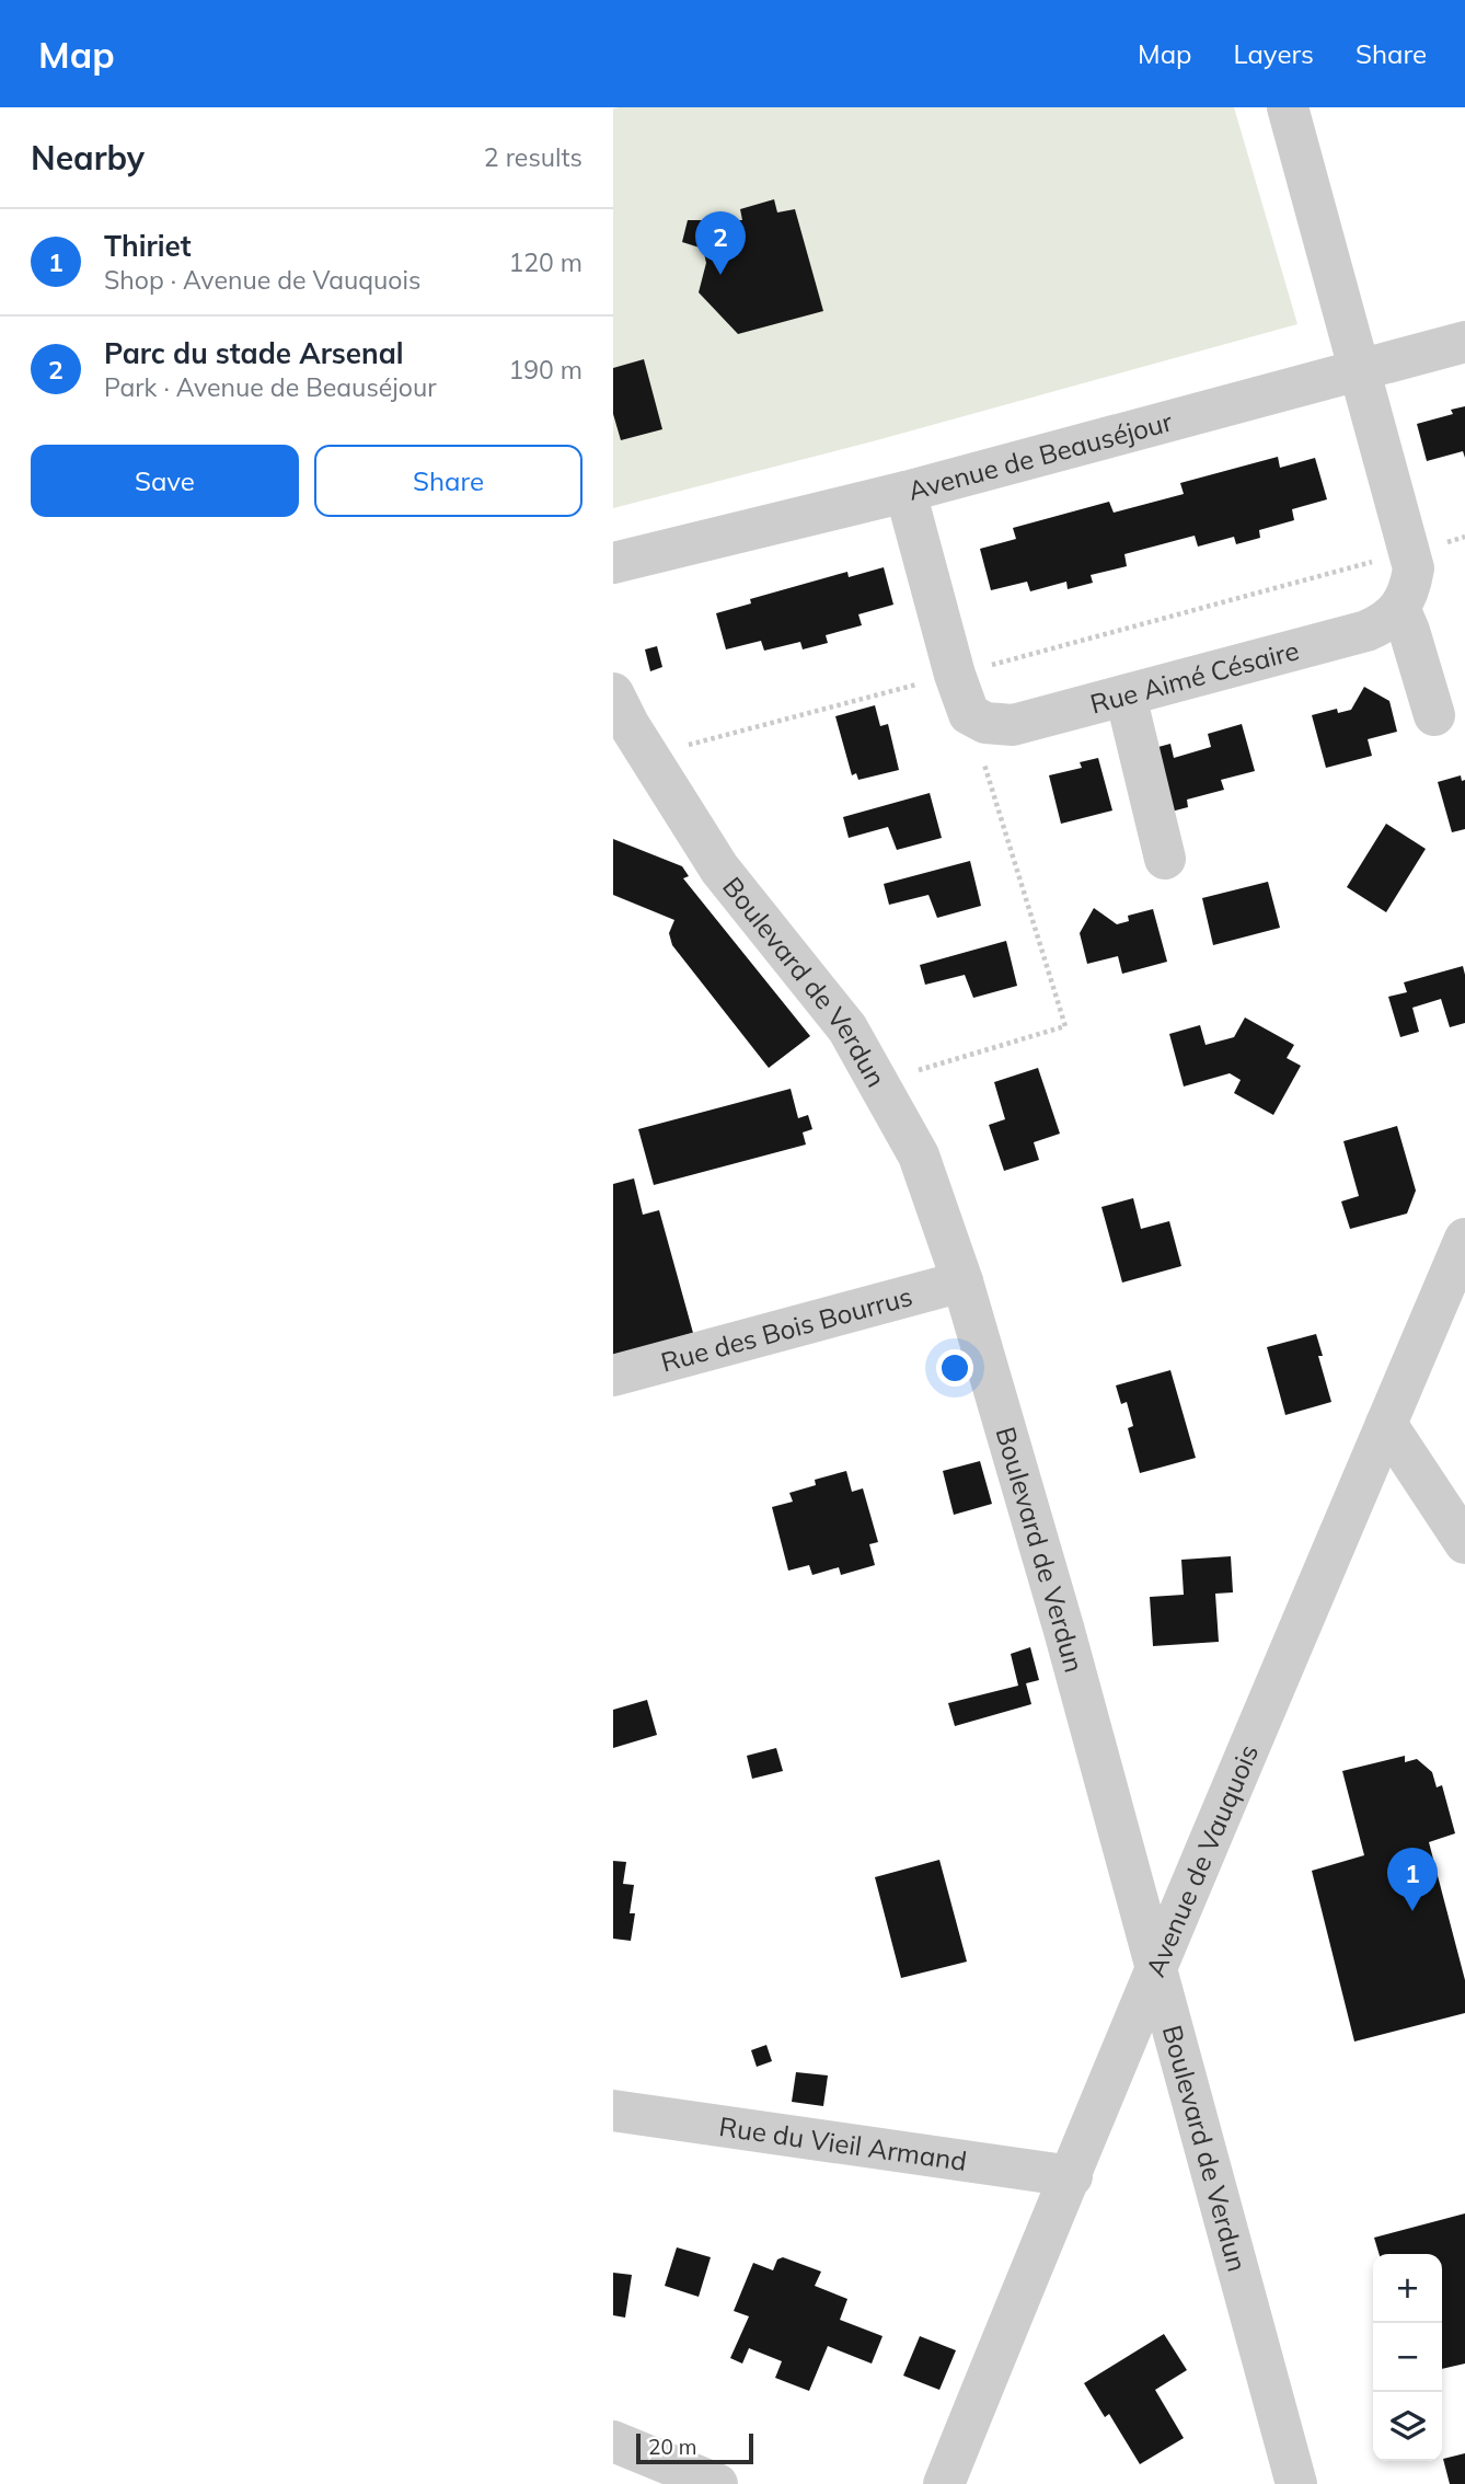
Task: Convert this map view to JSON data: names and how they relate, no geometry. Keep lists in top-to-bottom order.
{
  "streets": {
    "street": [
      "Avenue de Beauséjour",
      "Rue Aimé Césaire",
      "Boulevard de Verdun",
      "Rue des Bois Bourrus",
      "Avenue de Vauquois",
      "Rue du Vieil Armand"
    ]
  },
  "crossings": [
    ["Boulevard de Verdun", "Rue des Bois Bourrus"],
    ["Boulevard de Verdun", "Avenue de Vauquois"],
    ["Avenue de Vauquois", "Rue du Vieil Armand"]
  ],
  "scale_bar": "20 m",
  "page": {
    "header": "Map",
    "nav": ["Map", "Layers", "Share"],
    "heading": ["Nearby", "2 results"],
    "list": [
      {
        "mark": "1",
        "name": "Thiriet",
        "note": "Shop · Avenue de Vauquois",
        "value": "120 m"
      },
      {
        "mark": "2",
        "name": "Parc du stade Arsenal",
        "note": "Park · Avenue de Beauséjour",
        "value": "190 m"
      }
    ],
    "pins": ["2", "1"],
    "buttons": ["Save", "Share"],
    "map_buttons": ["+", "−"],
    "scale": "20 m"
  }
}
